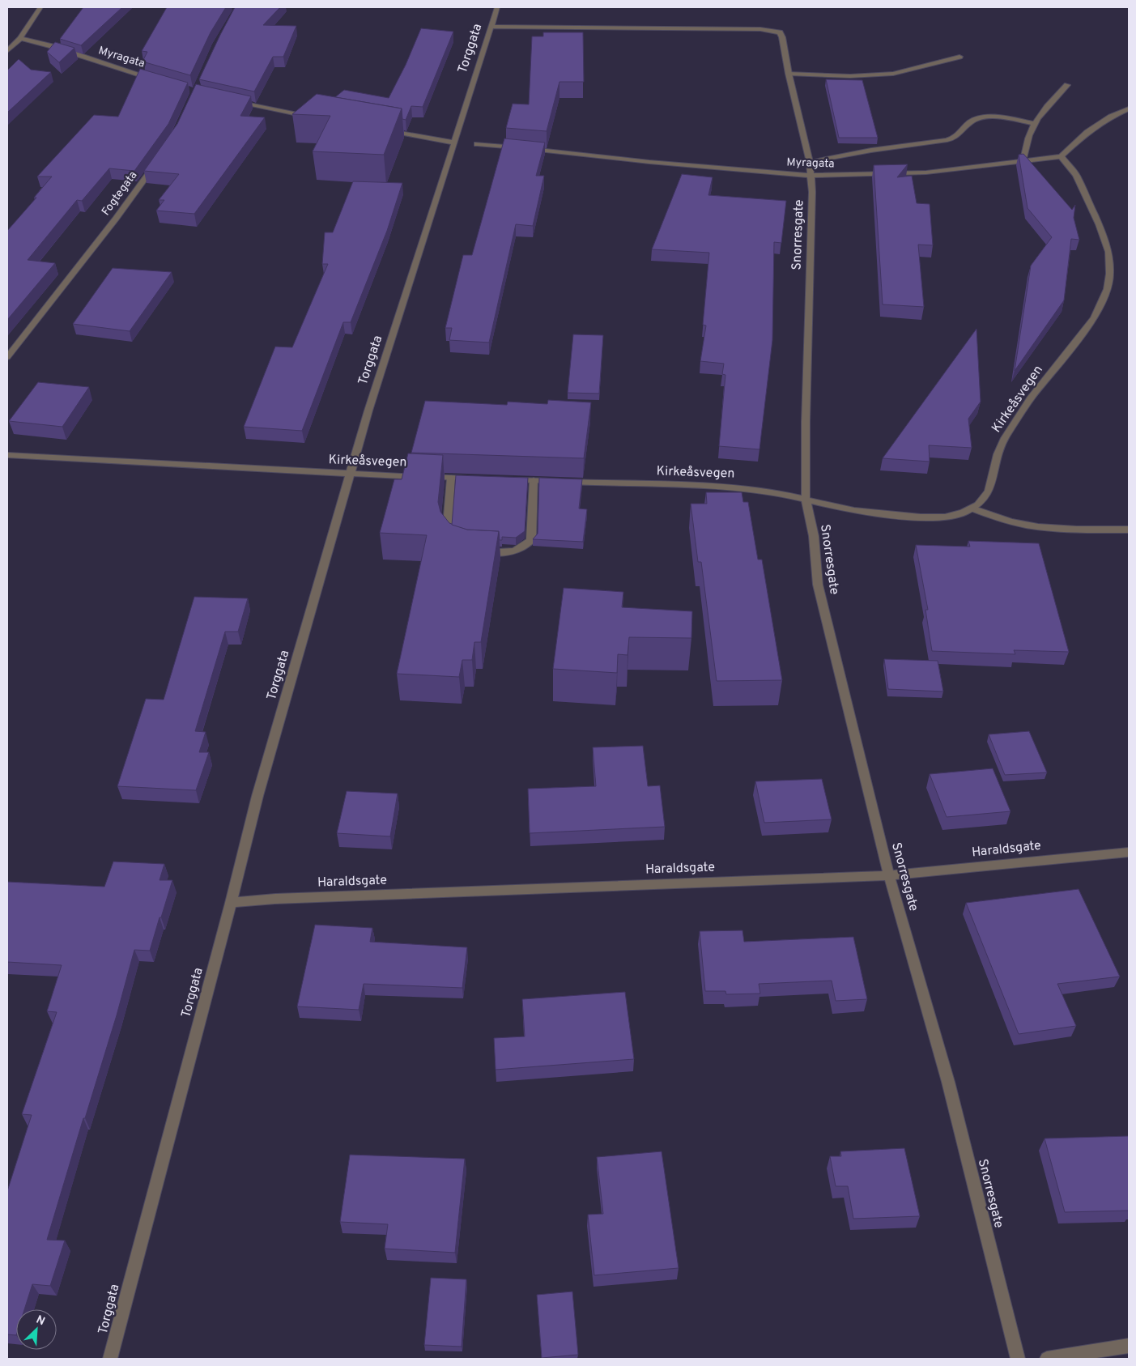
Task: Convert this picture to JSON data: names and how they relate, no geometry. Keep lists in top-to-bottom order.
{
  "streets": {
    "street": [
      "Torggata",
      "Myragata",
      "Fogtegata",
      "Snorresgate",
      "Kirkeåsvegen",
      "Haraldsgate"
    ]
  },
  "crossings": [
    ["Torggata", "Snorresgate"],
    ["Torggata", "Kirkeåsvegen"],
    ["Torggata", "Haraldsgate"],
    ["Myragata", "Snorresgate"],
    ["Myragata", "Kirkeåsvegen"],
    ["Snorresgate", "Kirkeåsvegen"],
    ["Snorresgate", "Haraldsgate"]
  ],
  "north": "top right"
}
